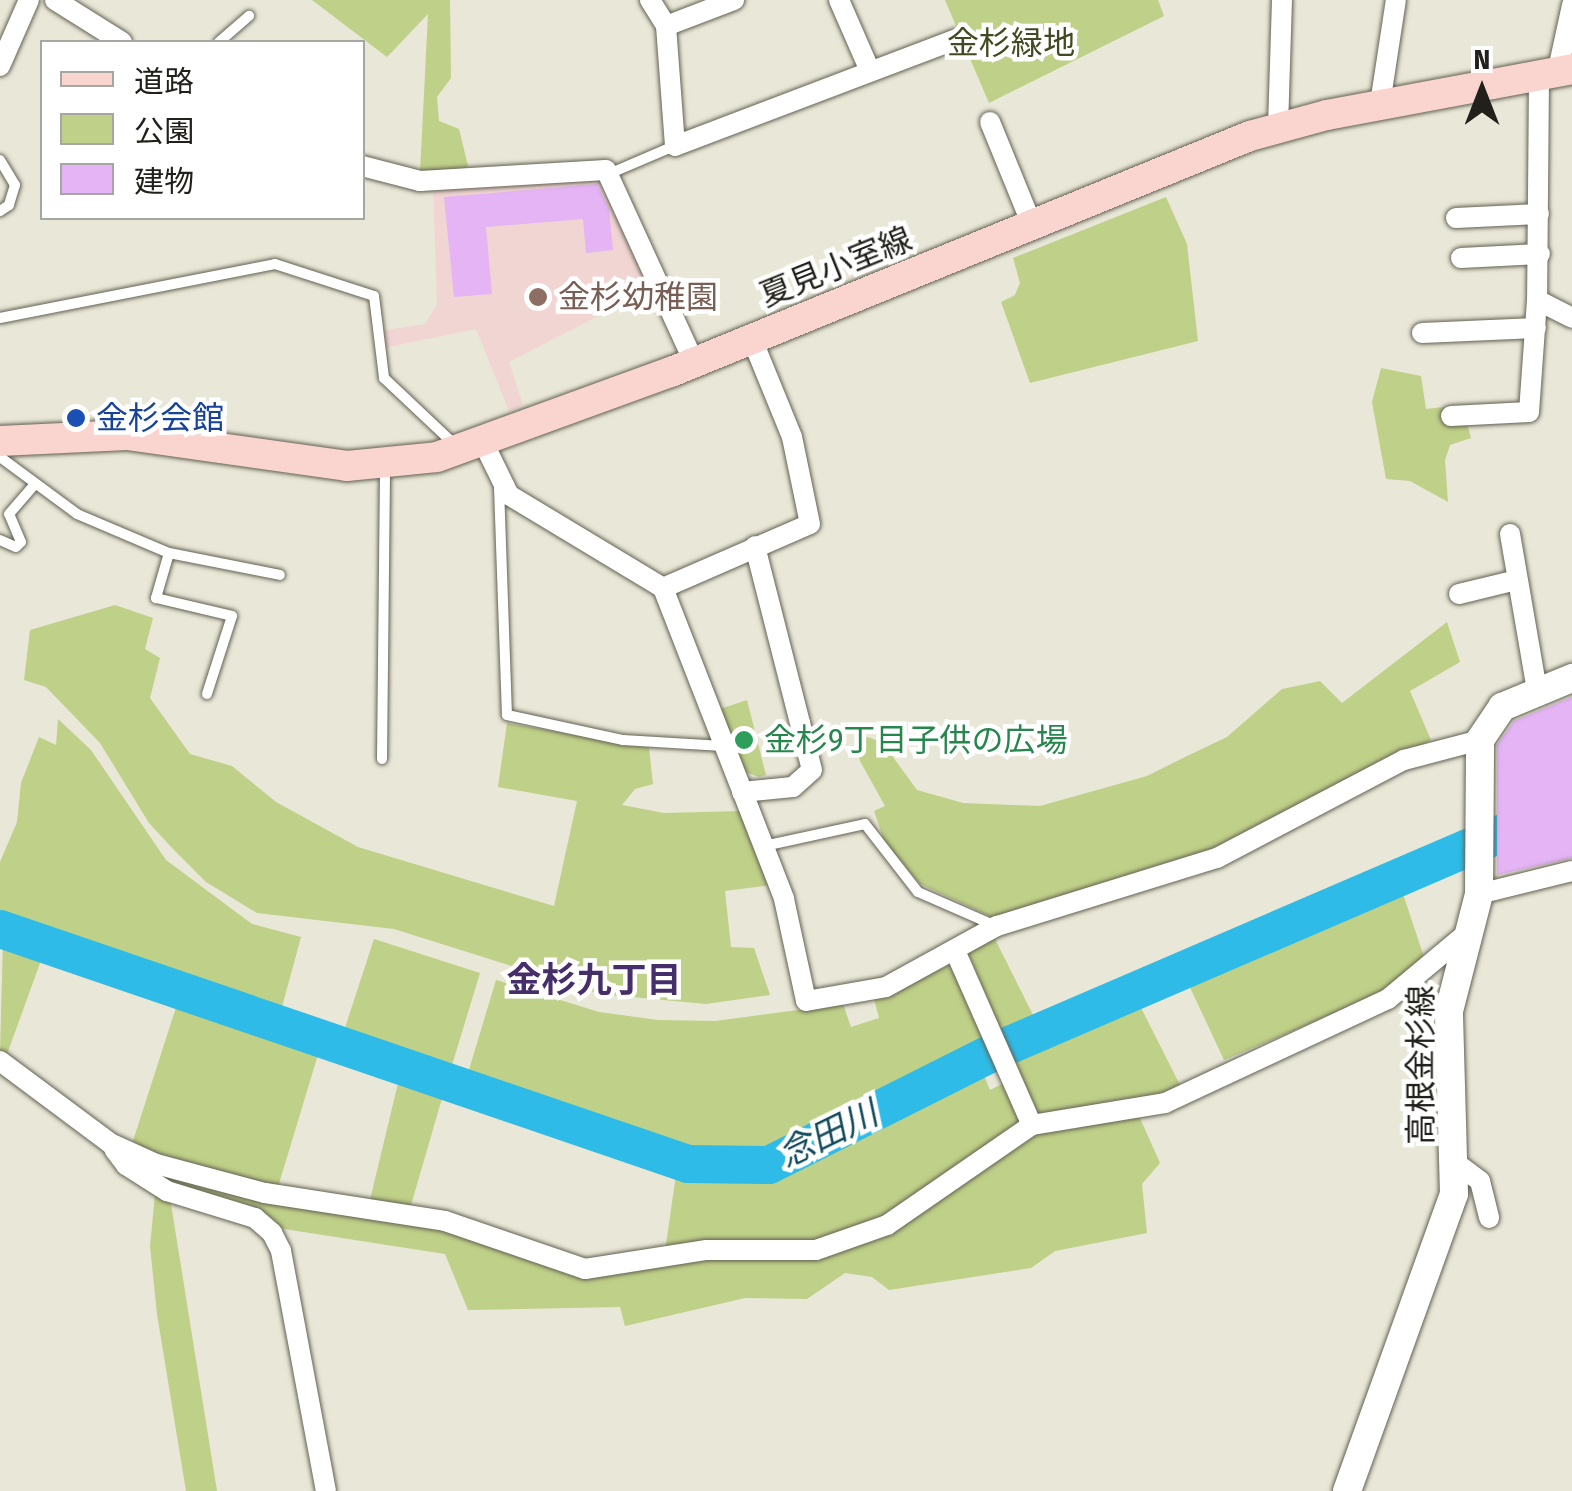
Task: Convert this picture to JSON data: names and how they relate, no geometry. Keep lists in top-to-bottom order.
{
  "streets": {
    "main road": ["夏見小室線"],
    "street": ["高根金杉線"]
  },
  "districts": ["金杉九丁目"],
  "water": ["念田川"],
  "parks": ["金杉緑地"],
  "places": ["金杉幼稚園", "金杉会館", "金杉9丁目子供の広場"],
  "legend": ["道路", "公園", "建物"],
  "north": "top"
}
